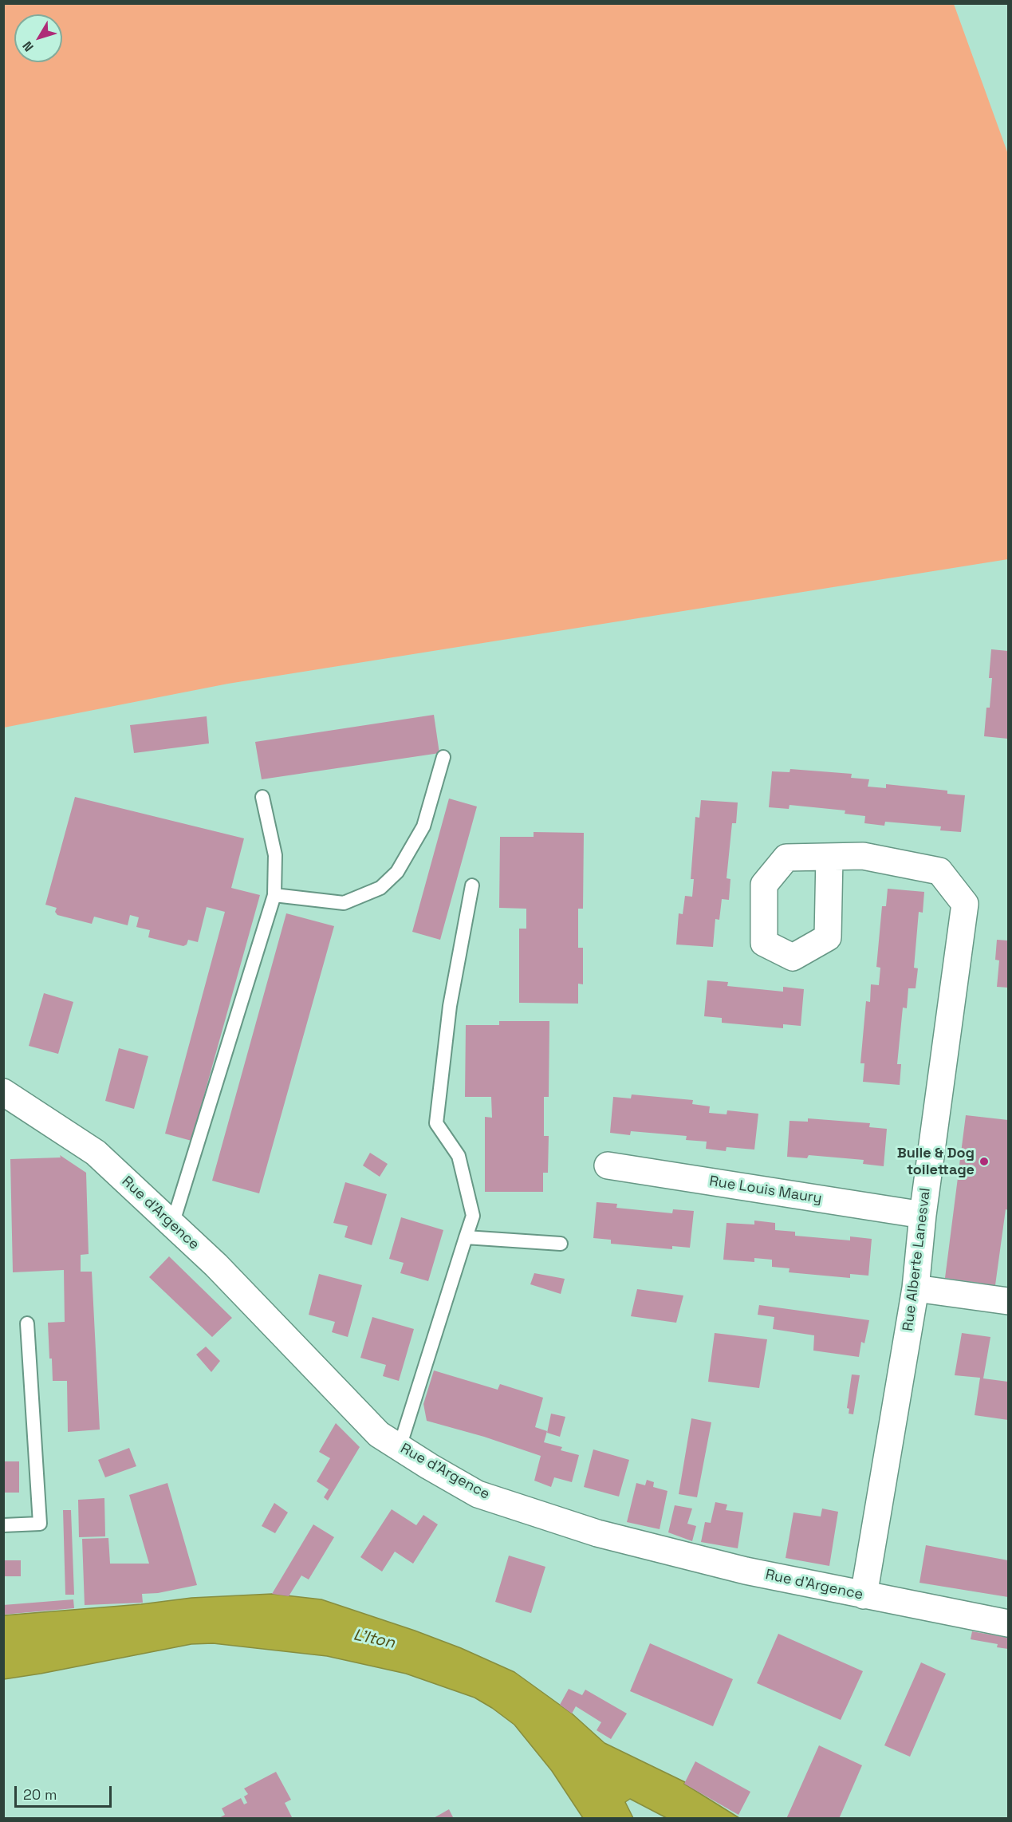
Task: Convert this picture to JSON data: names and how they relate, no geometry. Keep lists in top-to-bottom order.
{
  "streets": {
    "street": ["Rue Louis Maury", "Rue d'Argence", "Rue Alberte Lanesval"]
  },
  "crossings": [
    ["Rue Louis Maury", "Rue Alberte Lanesval"],
    ["Rue d'Argence", "Rue Alberte Lanesval"]
  ],
  "water": ["L'Iton"],
  "places": ["Bulle & Dog toilettage"],
  "scale_bar": "20 m",
  "north": "bottom left"
}
